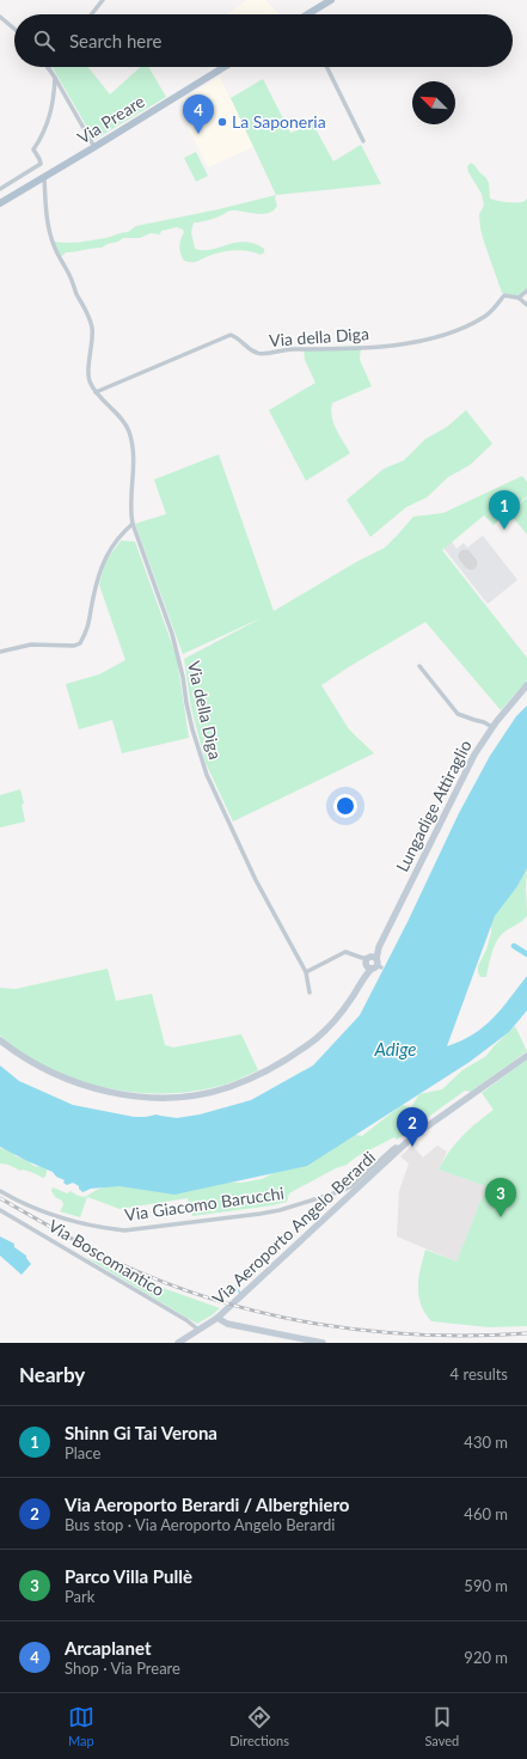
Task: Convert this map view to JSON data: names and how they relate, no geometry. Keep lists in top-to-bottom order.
{
  "streets": {
    "main road": ["Via Preare"],
    "street": [
      "Via della Diga",
      "Lungadige Attiraglio",
      "Via Giacomo Barucchi",
      "Via Aeroporto Angelo Berardi",
      "Via Boscomantico"
    ]
  },
  "crossings": [
    ["Via Preare", "Via della Diga"],
    ["Via Giacomo Barucchi", "Via Aeroporto Angelo Berardi"],
    ["Via Aeroporto Angelo Berardi", "Via Boscomantico"]
  ],
  "water": ["Adige"],
  "places": ["La Saponeria"],
  "north": "top left",
  "page": {
    "search": "Search here",
    "pins": [
      "4",
      "1",
      "2",
      "3"
    ],
    "heading": ["Nearby", "4 results"],
    "list": [
      {
        "mark": "1",
        "name": "Shinn Gi Tai Verona",
        "note": "Place",
        "value": "430 m"
      },
      {
        "mark": "2",
        "name": "Via Aeroporto Berardi / Alberghiero",
        "note": "Bus stop · Via Aeroporto Angelo Berardi",
        "value": "460 m"
      },
      {
        "mark": "3",
        "name": "Parco Villa Pullè",
        "note": "Park",
        "value": "590 m"
      },
      {
        "mark": "4",
        "name": "Arcaplanet",
        "note": "Shop · Via Preare",
        "value": "920 m"
      }
    ],
    "nav": ["Map", "Directions", "Saved"]
  }
}
